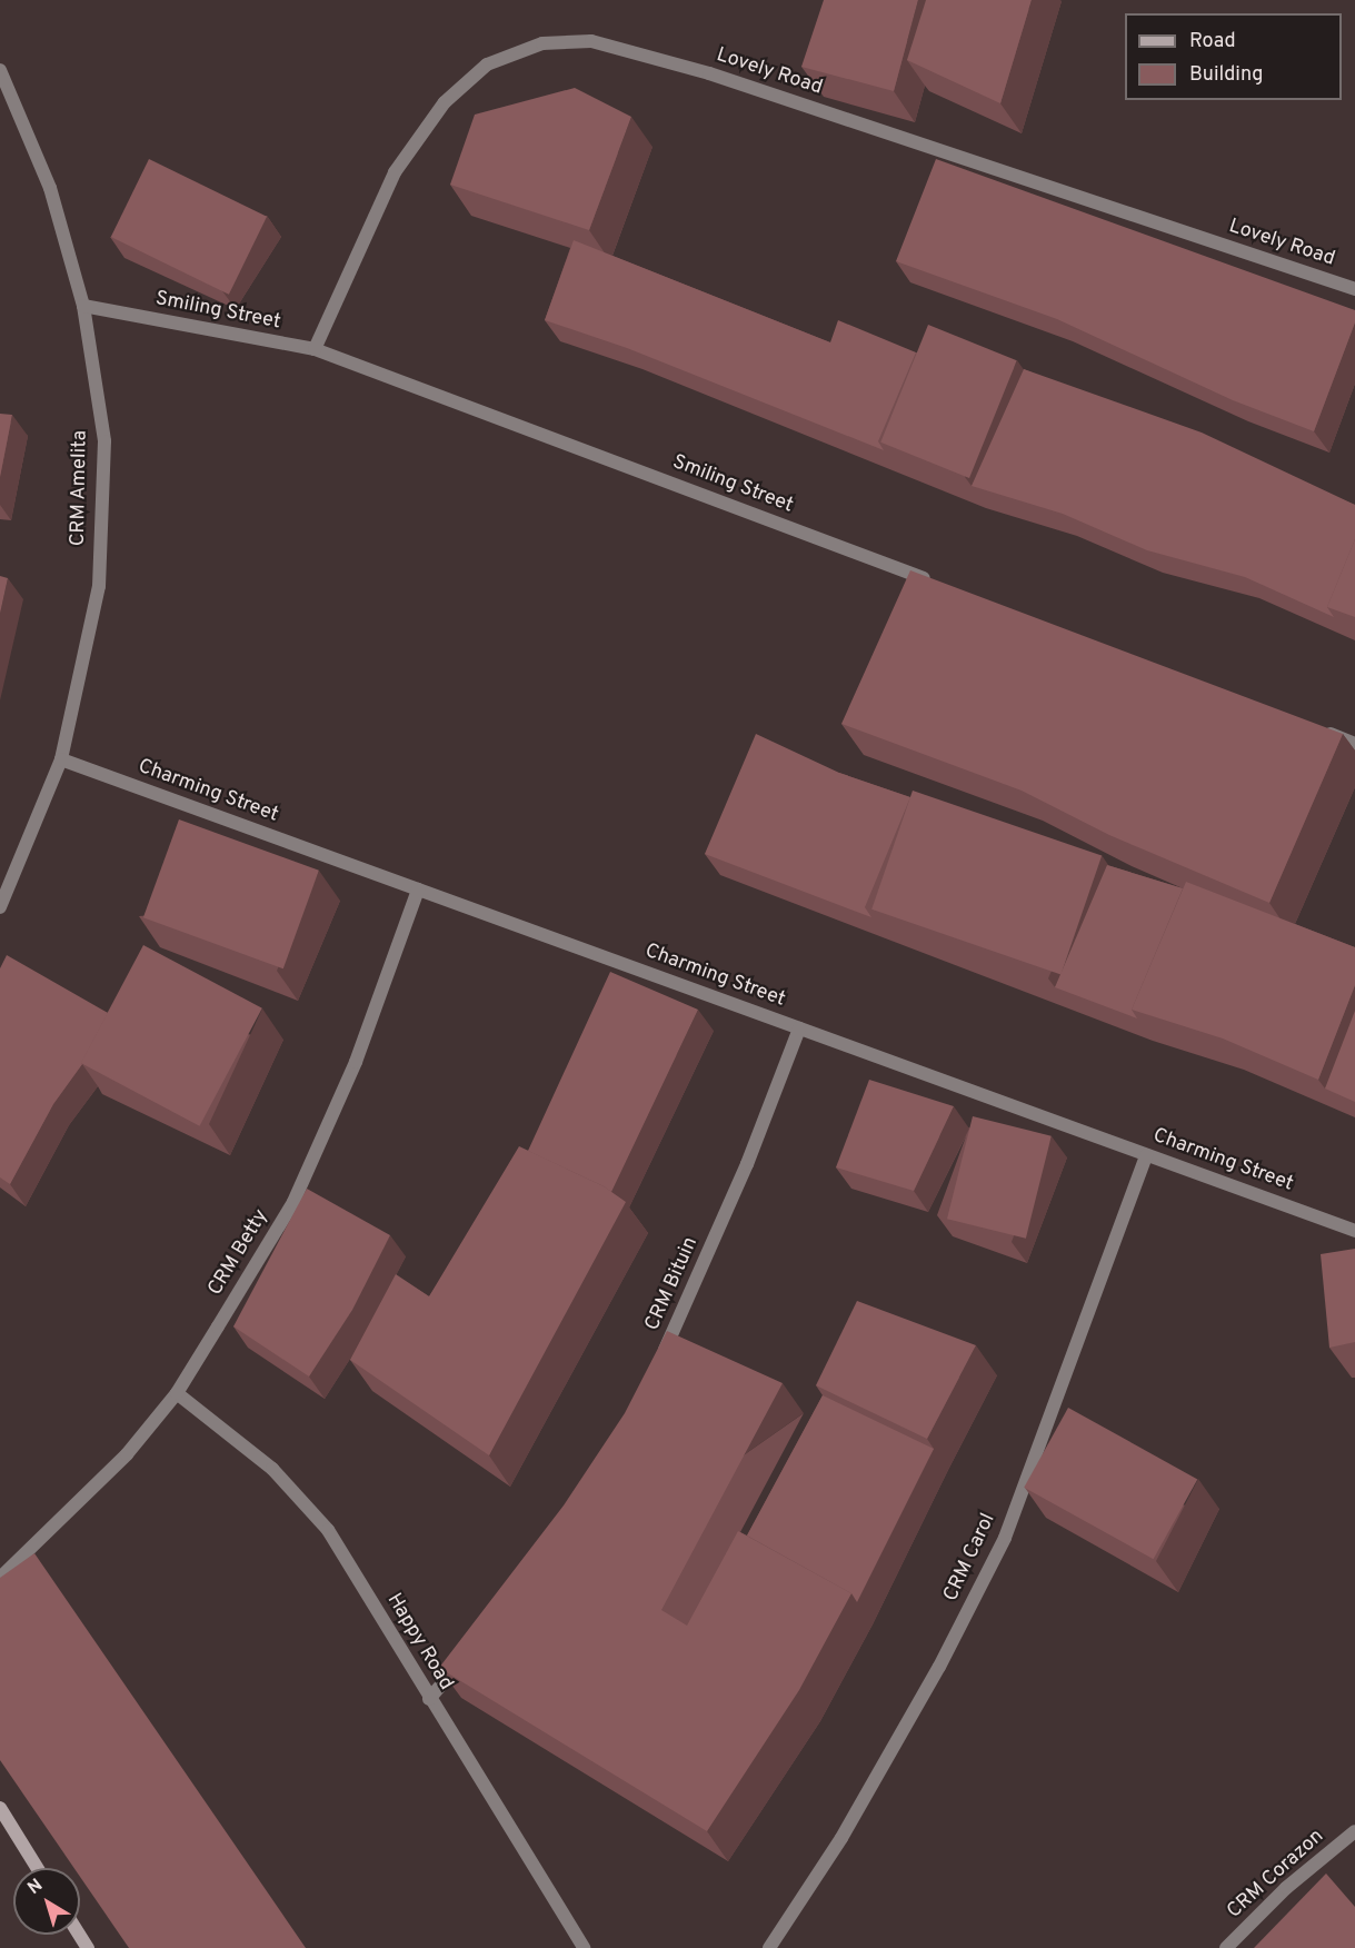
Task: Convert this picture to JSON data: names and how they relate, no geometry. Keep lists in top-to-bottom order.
{
  "streets": {
    "street": [
      "Lovely Road",
      "Smiling Street",
      "CRM Amelita",
      "Charming Street",
      "CRM Betty",
      "CRM Bituin",
      "CRM Carol",
      "Happy Road",
      "CRM Corazon"
    ]
  },
  "crossings": [
    ["Lovely Road", "Smiling Street"],
    ["Smiling Street", "CRM Amelita"],
    ["CRM Amelita", "Charming Street"],
    ["Charming Street", "CRM Betty"],
    ["Charming Street", "CRM Bituin"],
    ["Charming Street", "CRM Carol"],
    ["CRM Betty", "Happy Road"]
  ],
  "legend": ["Road", "Building"],
  "north": "top left"
}
